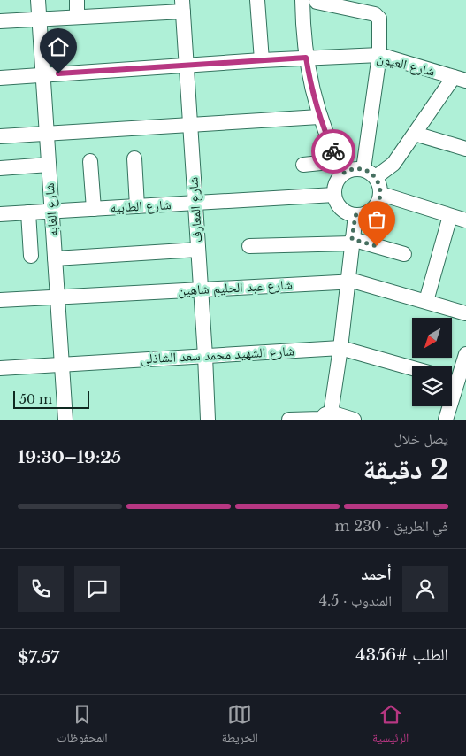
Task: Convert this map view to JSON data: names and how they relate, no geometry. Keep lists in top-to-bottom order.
{
  "streets": {
    "street": [
      "شارع العيون",
      "شارع الطابيه",
      "شارع الغابه",
      "شارع المعارف",
      "شارع عبد الحليم شاهين",
      "شارع الشهيد محمد سعد الشاذلى"
    ]
  },
  "crossings": [
    ["شارع العيون", "شارع الغابه"],
    ["شارع العيون", "شارع المعارف"],
    ["شارع الطابيه", "شارع الغابه"],
    ["شارع الطابيه", "شارع المعارف"],
    ["شارع الغابه", "شارع عبد الحليم شاهين"],
    ["شارع الغابه", "شارع الشهيد محمد سعد الشاذلى"],
    ["شارع المعارف", "شارع عبد الحليم شاهين"],
    ["شارع المعارف", "شارع الشهيد محمد سعد الشاذلى"]
  ],
  "scale_bar": "50 m",
  "north": "bottom left",
  "page": {
    "scale": "50 m",
    "heading": ["2 دقيقة", "يصل خلال", "19:25–19:30"],
    "panel": [
      "أحمد",
      "المندوب · 4.5",
      "الطلب #4356",
      "$7.57"
    ],
    "bar": "في الطريق · 230 m",
    "tabs": ["الرئيسية", "الخريطة", "المحفوظات"]
  }
}
